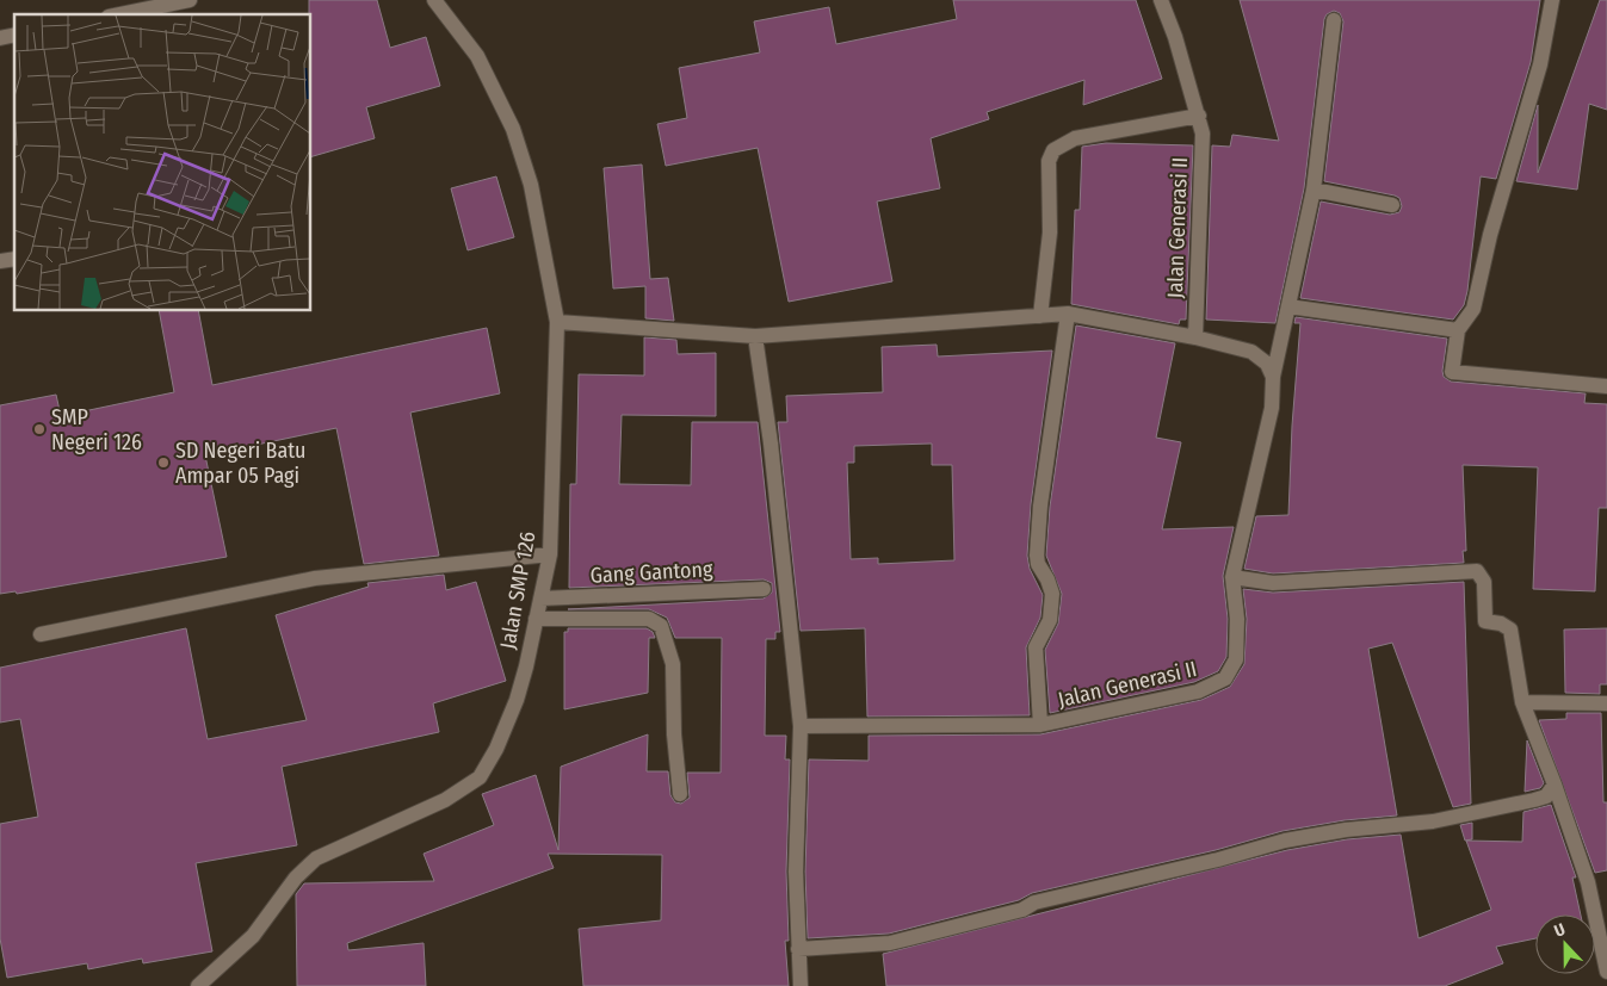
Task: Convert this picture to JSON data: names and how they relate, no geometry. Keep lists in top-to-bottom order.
{
  "streets": {
    "street": ["Jalan Generasi II", "Gang Gantong", "Jalan SMP 126"]
  },
  "crossings": [
    ["Gang Gantong", "Jalan SMP 126"]
  ],
  "places": ["SMP Negeri 126", "SD Negeri Batu Ampar 05 Pagi"],
  "north": "top"
}
